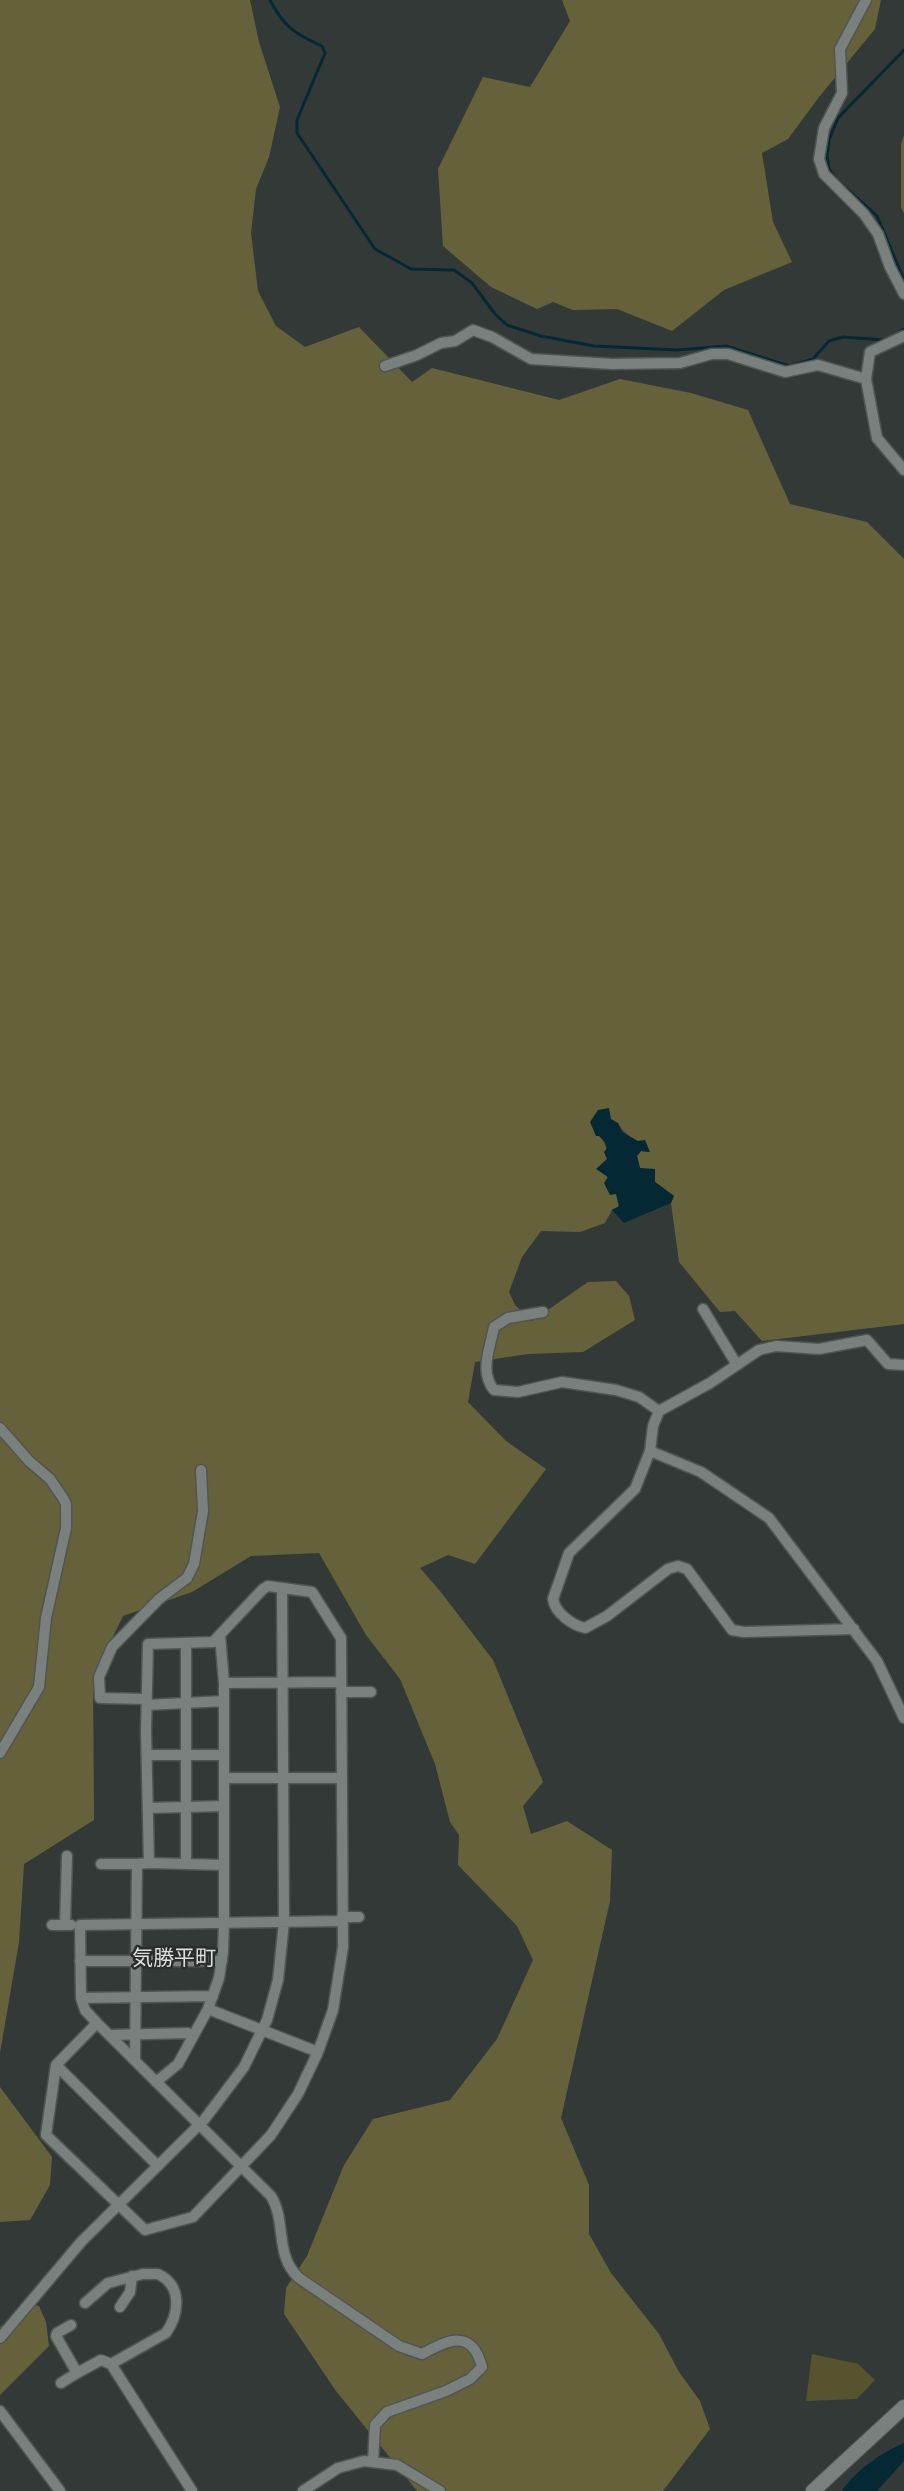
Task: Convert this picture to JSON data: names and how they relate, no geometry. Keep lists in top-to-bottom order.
{
  "districts": ["気勝平町"]
}
